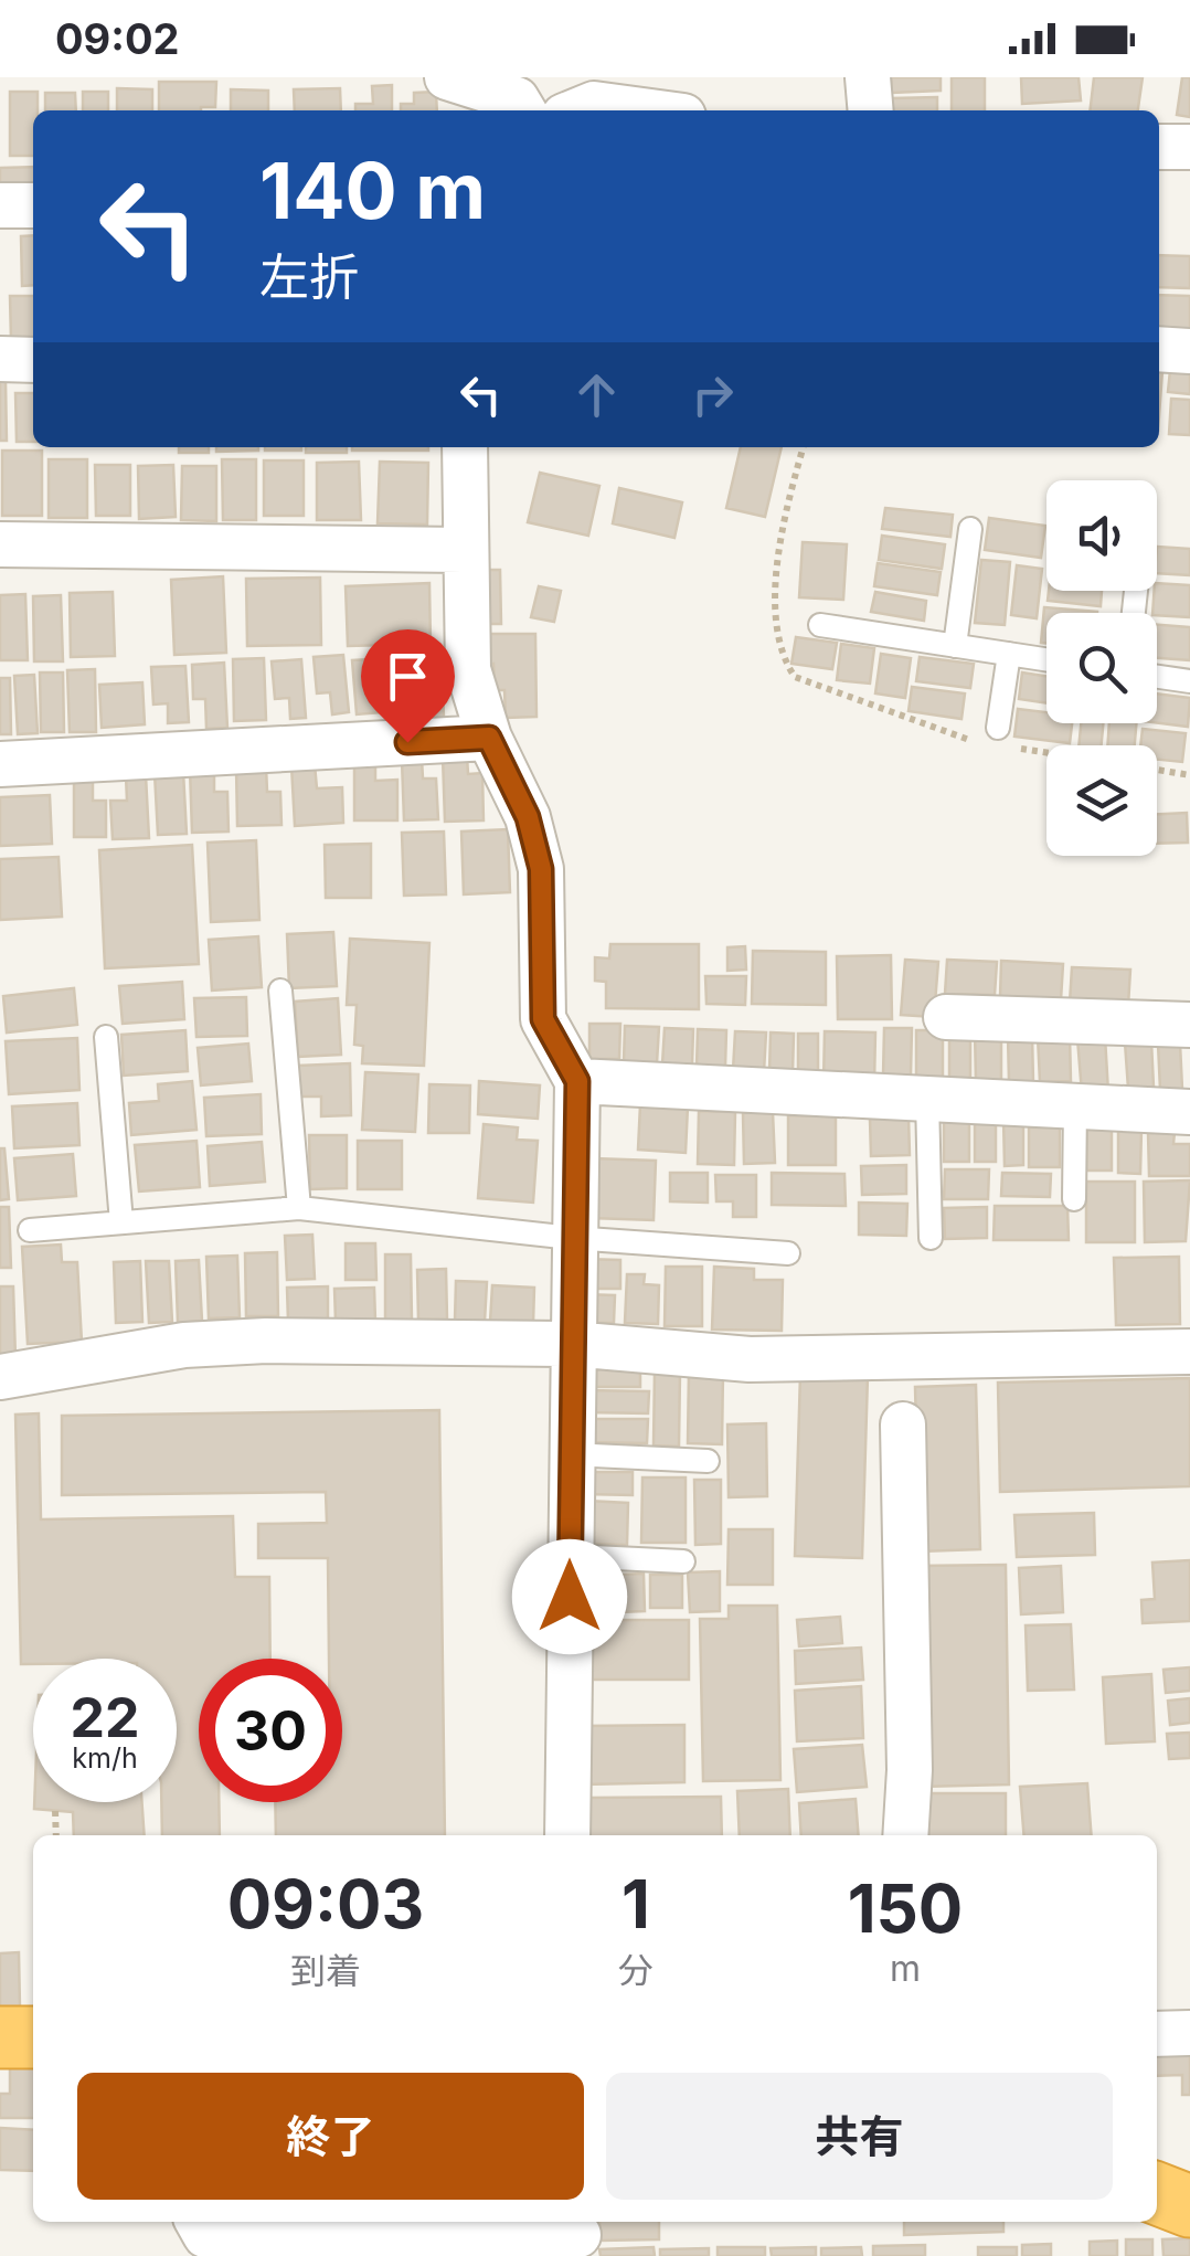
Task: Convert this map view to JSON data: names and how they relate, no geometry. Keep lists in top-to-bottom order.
{
  "page": {
    "status": "09:02",
    "turn": ["140 m", "左折"],
    "speed": "22 km/h",
    "limit": "30",
    "eta": [
      "09:03",
      "到着",
      "1",
      "分",
      "150",
      "m"
    ],
    "buttons": ["終了", "共有"]
  }
}
